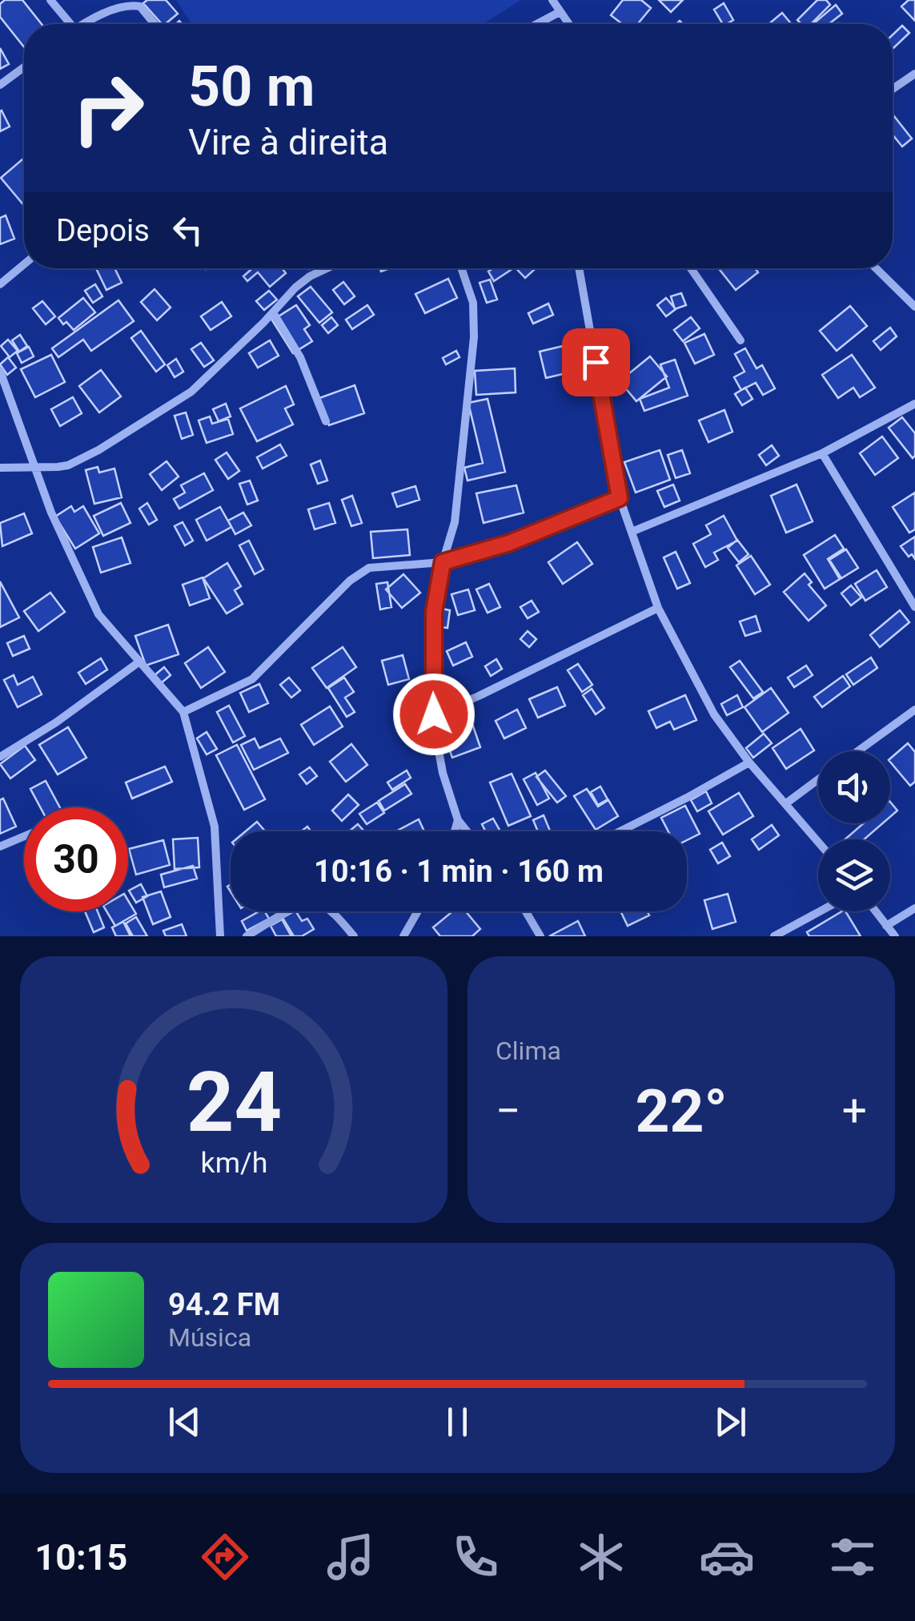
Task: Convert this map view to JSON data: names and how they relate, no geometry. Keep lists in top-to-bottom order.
{
  "page": {
    "turn": ["50 m", "Vire à direita"],
    "then": "Depois",
    "limit": "30",
    "trip": "10:16 · 1 min · 160 m",
    "tile": "Clima",
    "heat": ["−", "22°", "+"],
    "song": ["94.2 FM", "Música"],
    "tabs": "10:15",
    "gauge": ["24", "km/h"]
  }
}
